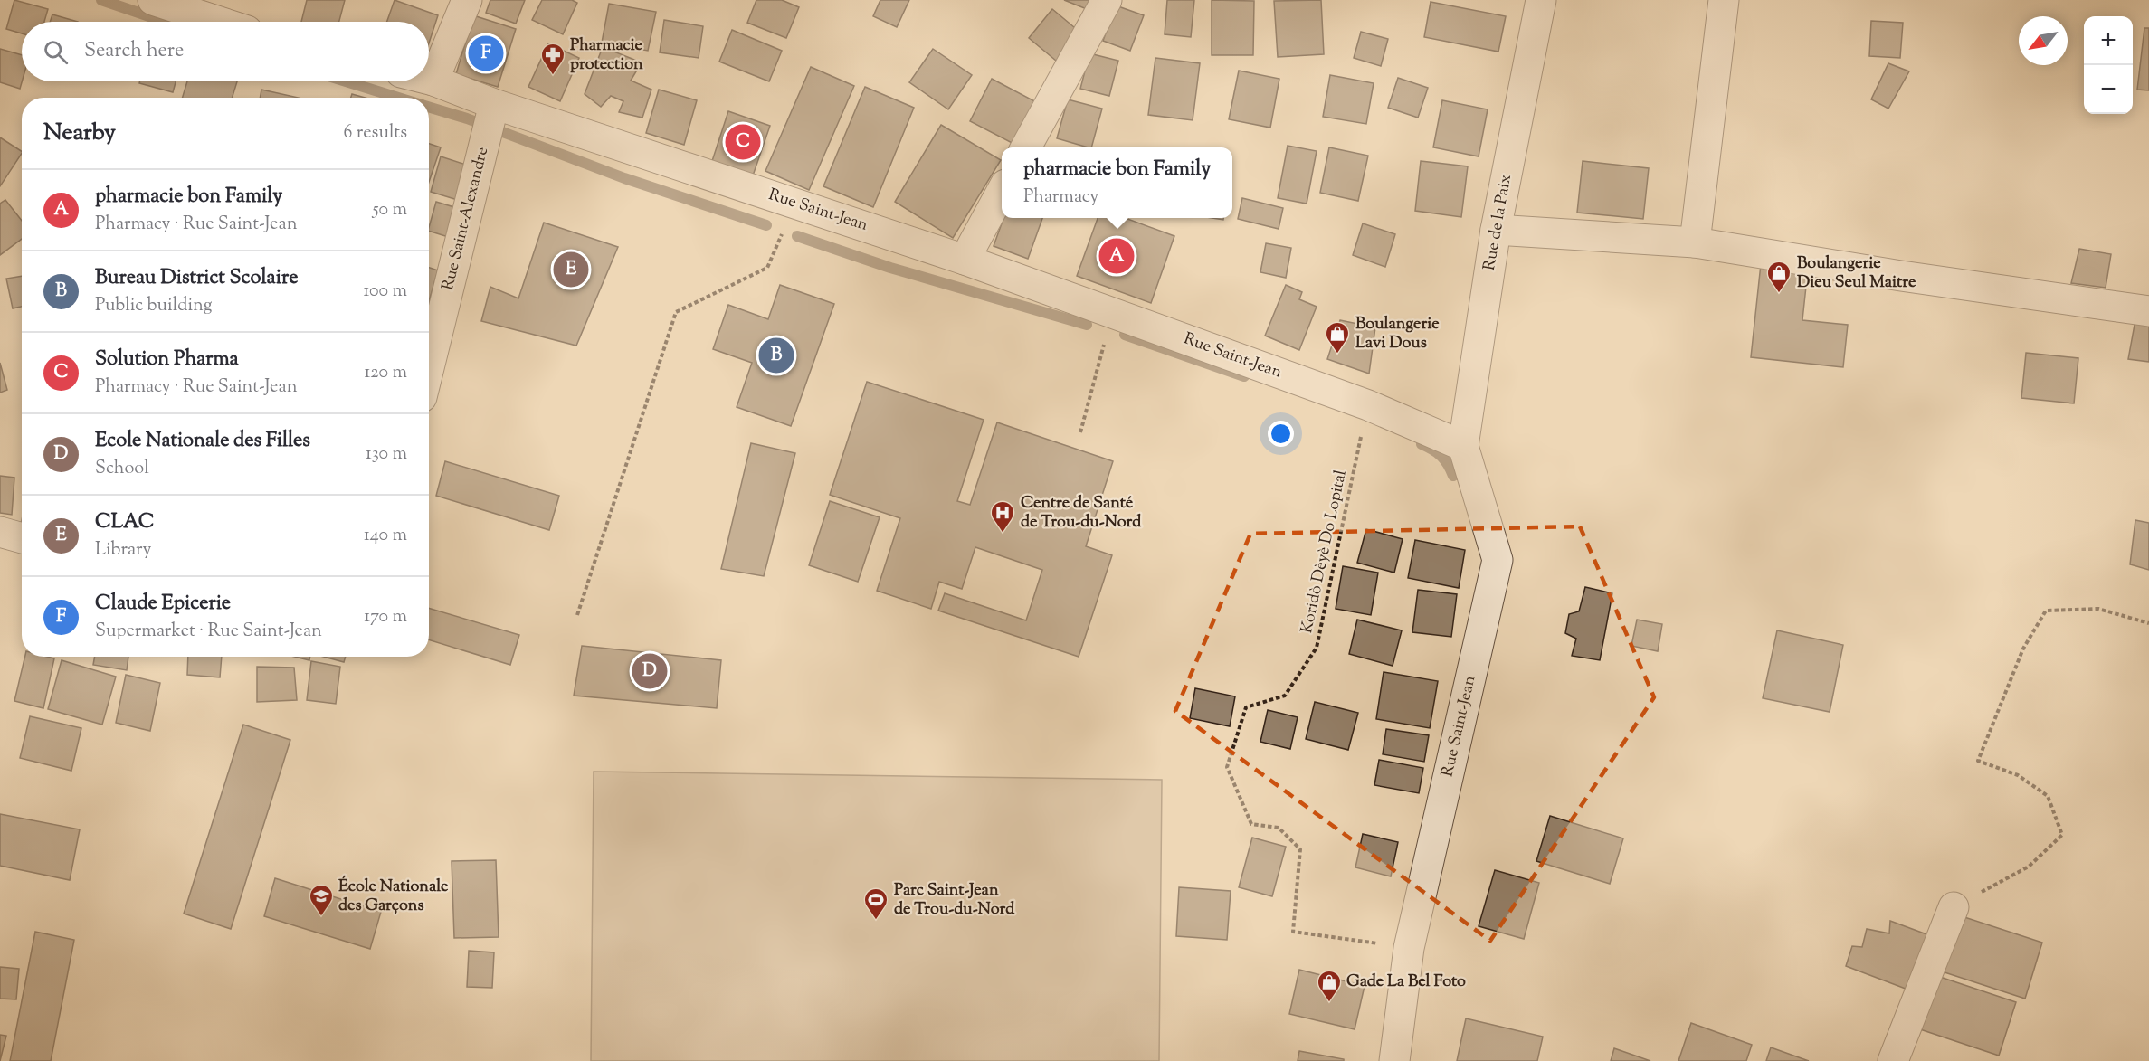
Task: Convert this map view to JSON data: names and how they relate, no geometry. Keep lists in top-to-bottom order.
{
  "streets": {
    "street": ["Rue Saint-Jean", "Rue Saint-Alexandre", "Rue de la Paix"],
    "path": ["Koridò Dèyè Do Lopital"]
  },
  "crossings": [
    ["Rue Saint-Jean", "Rue Saint-Alexandre"],
    ["Rue Saint-Jean", "Rue de la Paix"],
    ["Rue Saint-Jean", "Koridò Dèyè Do Lopital"]
  ],
  "places": {
    "pharmacy": ["Pharmacie protection"],
    "shop": ["Boulangerie Dieu Seul Maitre", "Boulangerie Lavi Dous", "Gade La Bel Foto"],
    "hospital": ["Centre de Santé de Trou-du-Nord"],
    "school or university": ["École Nationale des Garçons"],
    "sports": ["Parc Saint-Jean de Trou-du-Nord"]
  },
  "north": "bottom left",
  "page": {
    "map_buttons": ["+", "−"],
    "search": "Search here",
    "pins": [
      "F",
      "C",
      "A",
      "E",
      "B",
      "D"
    ],
    "heading": ["Nearby", "6 results"],
    "popup": ["pharmacie bon Family", "Pharmacy"],
    "list": [
      {
        "mark": "A",
        "name": "pharmacie bon Family",
        "note": "Pharmacy · Rue Saint-Jean",
        "value": "50 m"
      },
      {
        "mark": "B",
        "name": "Bureau District Scolaire",
        "note": "Public building",
        "value": "100 m"
      },
      {
        "mark": "C",
        "name": "Solution Pharma",
        "note": "Pharmacy · Rue Saint-Jean",
        "value": "120 m"
      },
      {
        "mark": "D",
        "name": "Ecole Nationale des Filles",
        "note": "School",
        "value": "130 m"
      },
      {
        "mark": "E",
        "name": "CLAC",
        "note": "Library",
        "value": "140 m"
      },
      {
        "mark": "F",
        "name": "Claude Epicerie",
        "note": "Supermarket · Rue Saint-Jean",
        "value": "170 m"
      }
    ]
  }
}
